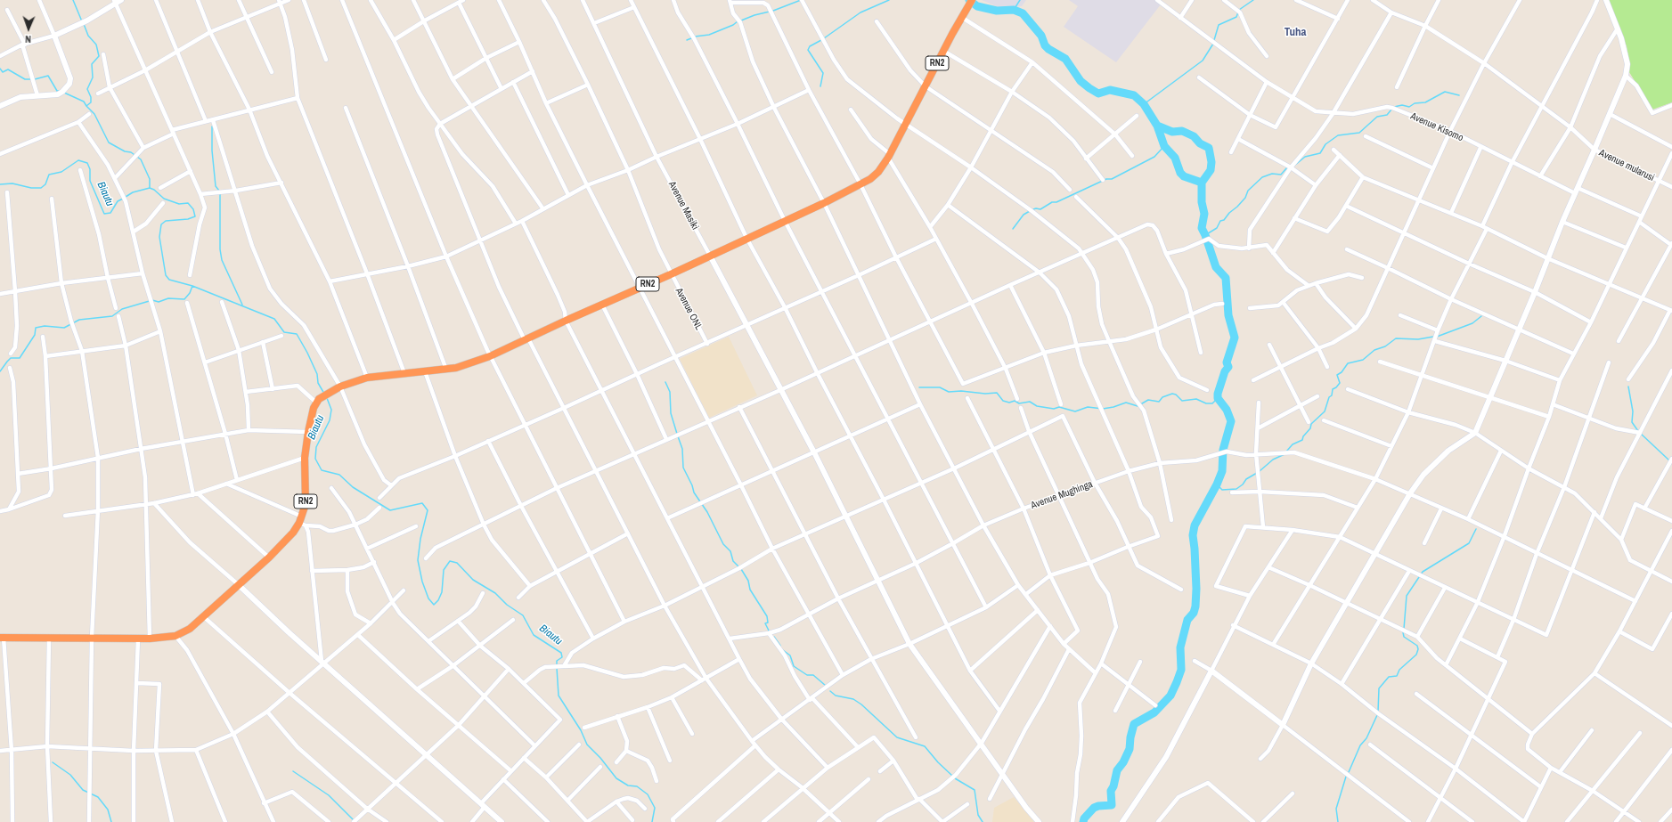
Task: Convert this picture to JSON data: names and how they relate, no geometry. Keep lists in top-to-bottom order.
{
  "streets": {
    "highway": ["RN2"],
    "street": [
      "Avenue Kisomo",
      "Avenue mularusi",
      "Avenue Masiki",
      "Avenue ONL",
      "Avenue Mughinga"
    ]
  },
  "crossings": [
    ["RN2", "Avenue Masiki"],
    ["RN2", "Avenue ONL"]
  ],
  "districts": ["Tuha"],
  "water": ["Biautu"],
  "north": "bottom"
}
